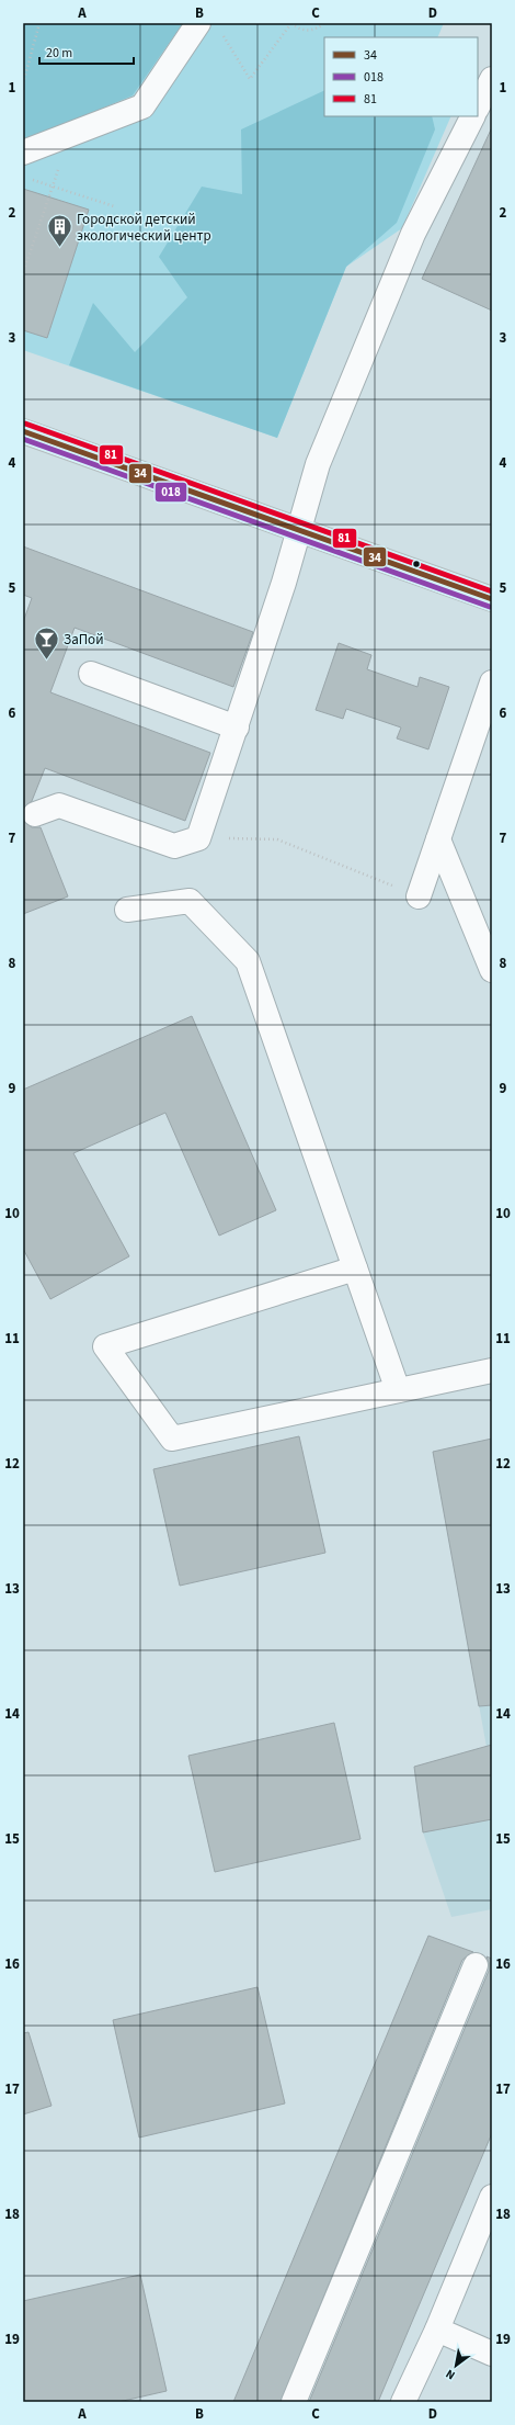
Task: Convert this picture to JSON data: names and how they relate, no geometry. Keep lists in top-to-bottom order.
{
  "places": {
    "building": ["Городской детский экологический центр"],
    "bar": ["ЗаПой"]
  },
  "lines": ["transit line 81", "transit line 34", "transit line 018"],
  "legend": ["34", "018", "81"],
  "scale_bar": "20 m",
  "north": "bottom left",
  "grid": {
    "columns": [
      "A",
      "B",
      "C",
      "D"
    ],
    "rows": [
      "1",
      "2",
      "3",
      "4",
      "5",
      "6",
      "7",
      "8",
      "9",
      "10",
      "11",
      "12",
      "13",
      "14",
      "15",
      "16",
      "17",
      "18",
      "19"
    ]
  }
}
